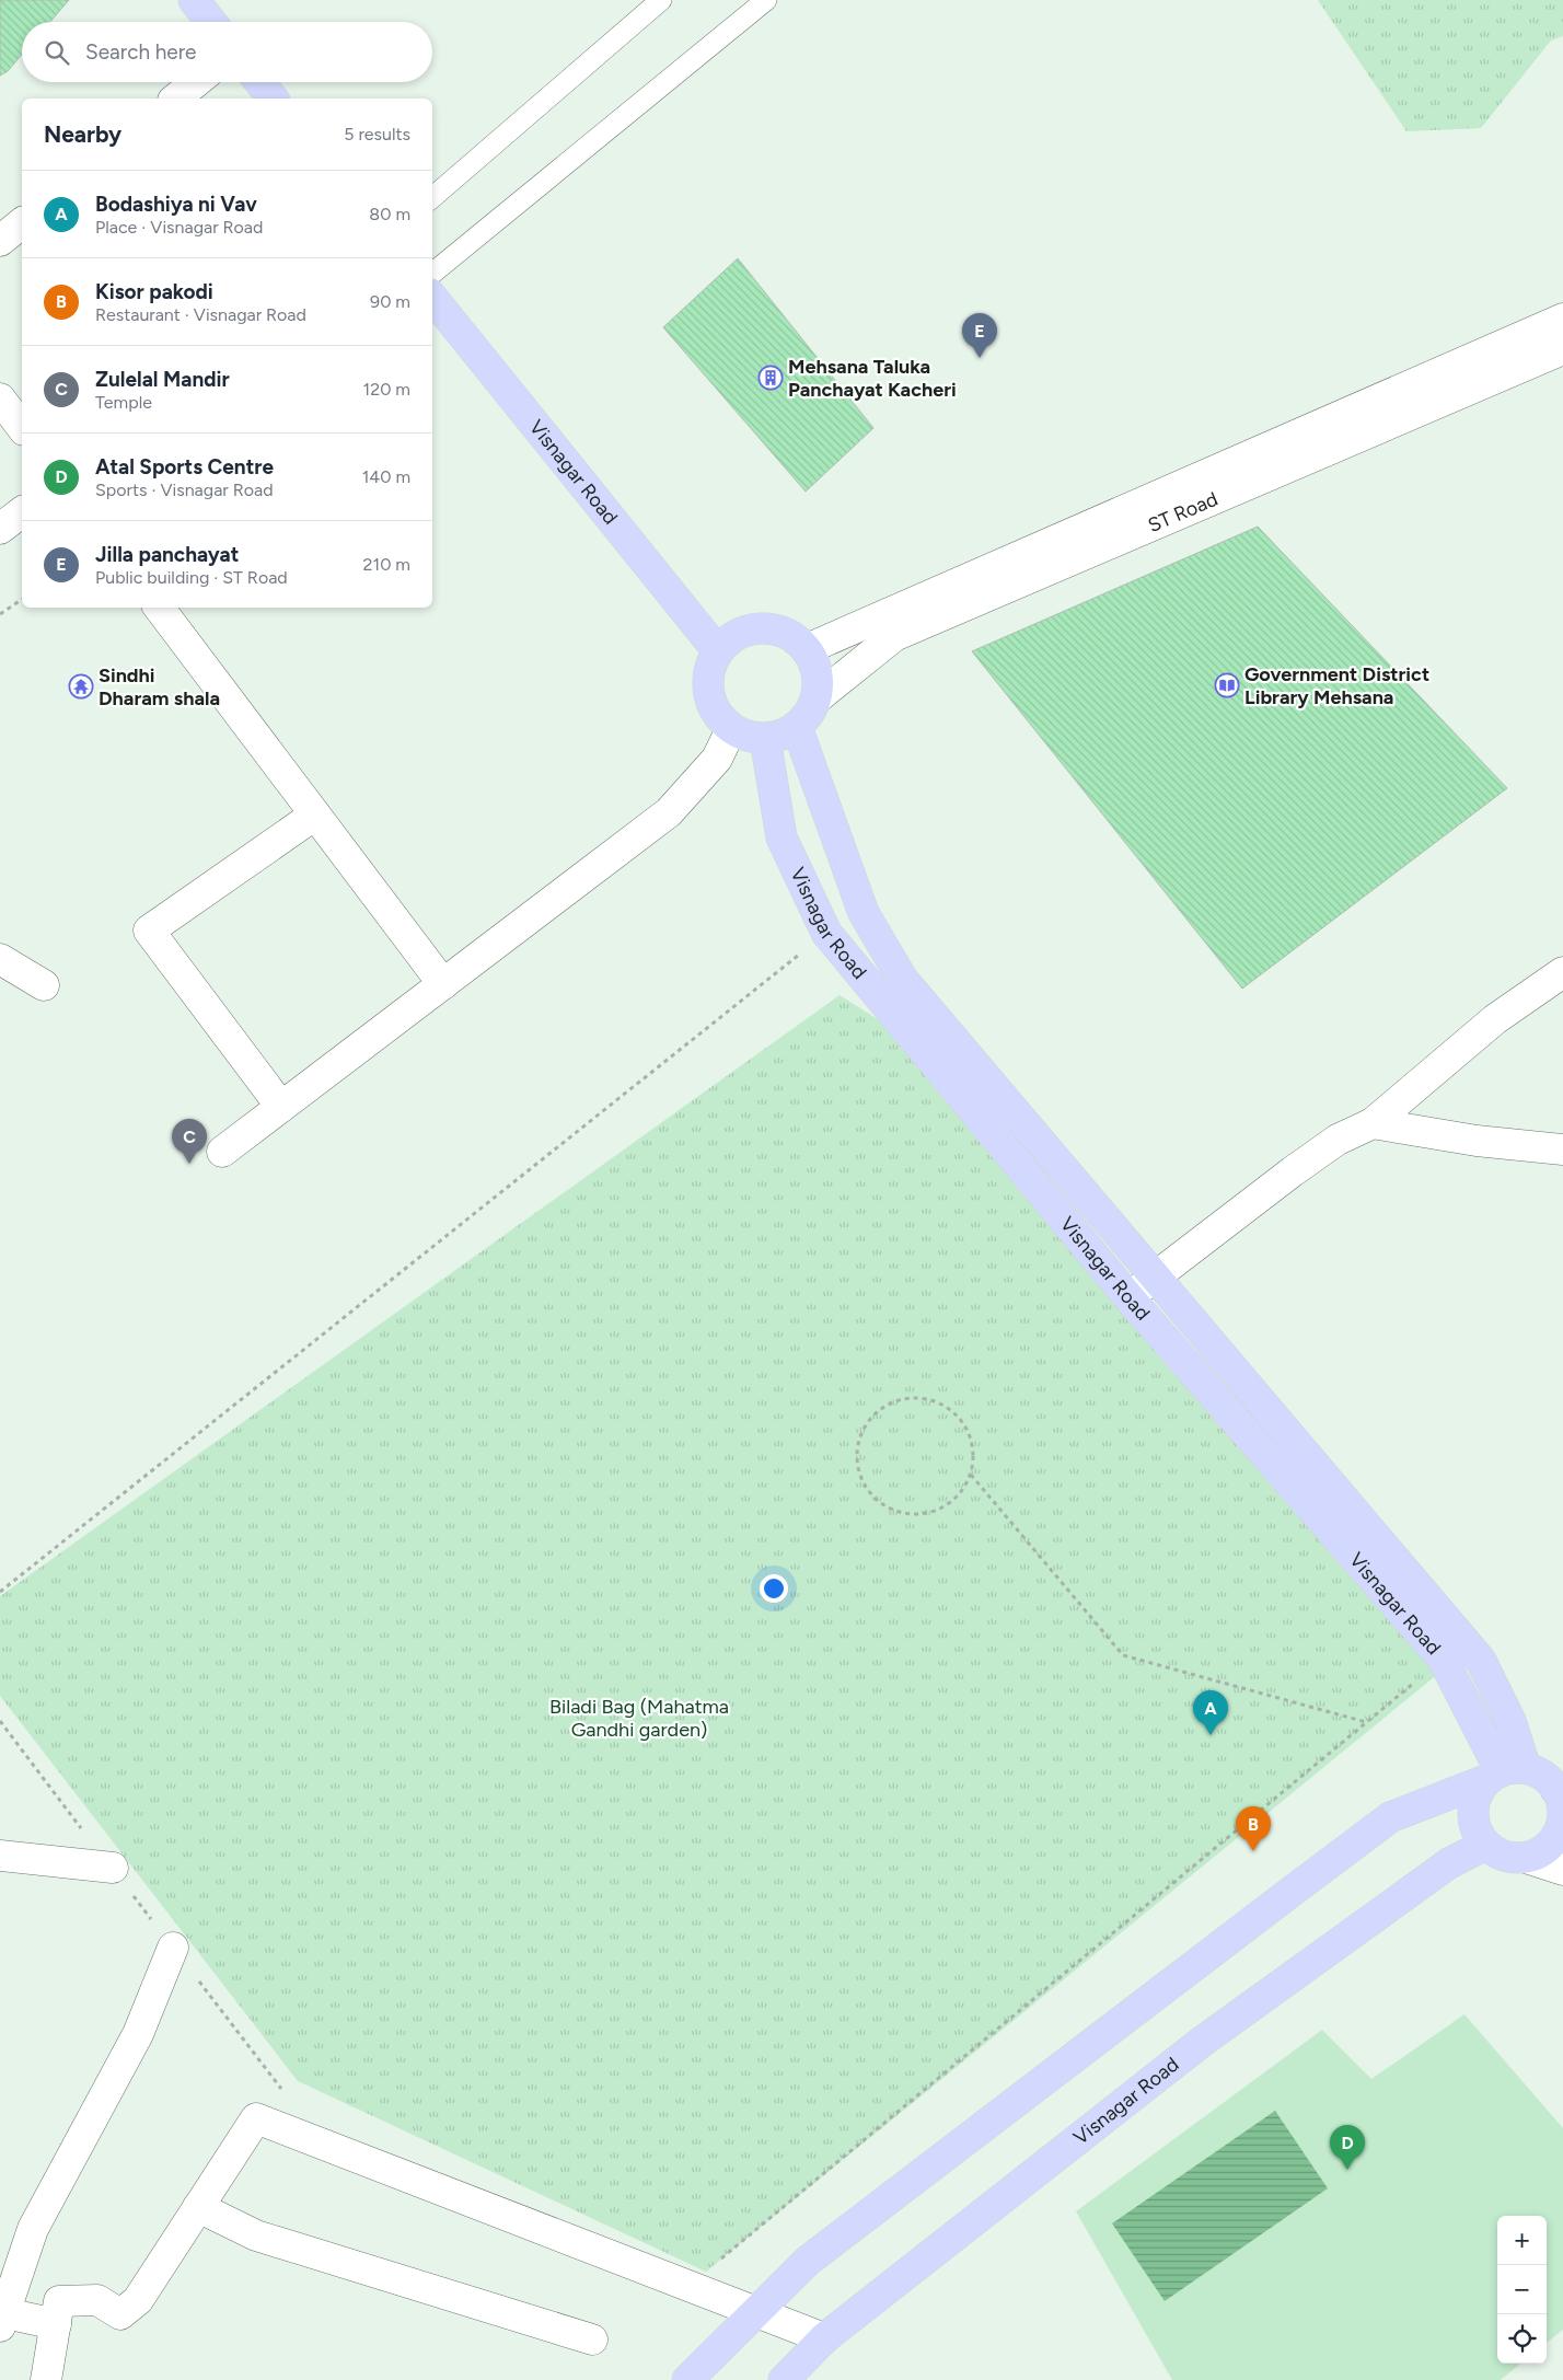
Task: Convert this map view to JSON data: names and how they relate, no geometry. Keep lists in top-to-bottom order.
{
  "streets": {
    "main road": ["Visnagar Road"],
    "street": ["ST Road"]
  },
  "crossings": [
    ["Visnagar Road", "ST Road"]
  ],
  "parks": ["Biladi Bag (Mahatma Gandhi garden)"],
  "places": {
    "building": ["Mehsana Taluka Panchayat Kacheri"],
    "library": ["Government District Library Mehsana"],
    "temple": ["Sindhi Dharam shala"]
  },
  "page": {
    "search": "Search here",
    "heading": ["Nearby", "5 results"],
    "list": [
      {
        "mark": "A",
        "name": "Bodashiya ni Vav",
        "note": "Place · Visnagar Road",
        "value": "80 m"
      },
      {
        "mark": "B",
        "name": "Kisor pakodi",
        "note": "Restaurant · Visnagar Road",
        "value": "90 m"
      },
      {
        "mark": "C",
        "name": "Zulelal Mandir",
        "note": "Temple",
        "value": "120 m"
      },
      {
        "mark": "D",
        "name": "Atal Sports Centre",
        "note": "Sports · Visnagar Road",
        "value": "140 m"
      },
      {
        "mark": "E",
        "name": "Jilla panchayat",
        "note": "Public building · ST Road",
        "value": "210 m"
      }
    ],
    "pins": [
      "E",
      "C",
      "A",
      "B",
      "D"
    ],
    "map_buttons": ["+", "−"]
  }
}
